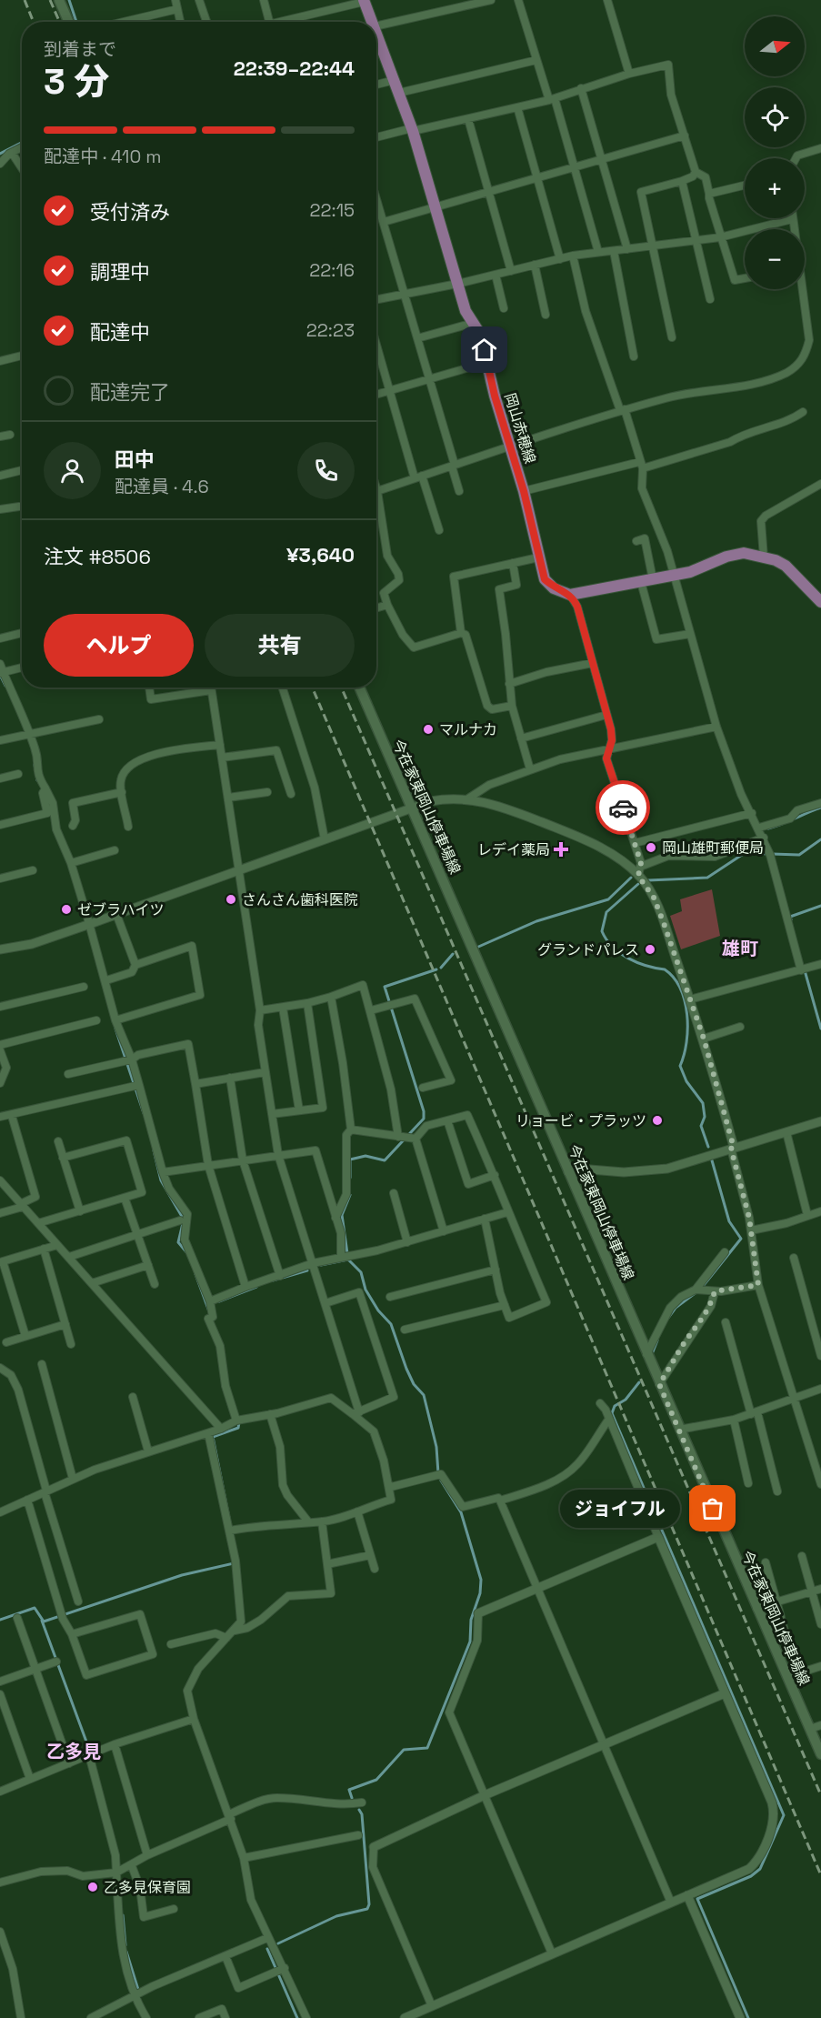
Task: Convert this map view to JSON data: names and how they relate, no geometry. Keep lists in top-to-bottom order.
{
  "streets": {
    "main road": ["岡山赤穂線", "今在家東岡山停車場線"]
  },
  "districts": ["雄町", "乙多見"],
  "places": {
    "other": [
      "マルナカ",
      "岡山雄町郵便局",
      "さんさん歯科医院",
      "ゼブラハイツ",
      "グランドパレス",
      "リョービ・プラッツ",
      "ジョイフル",
      "乙多見保育園"
    ],
    "health": ["レデイ薬局"]
  },
  "north": "right",
  "page": {
    "map_buttons": ["+", "−"],
    "heading": ["3 分", "到着まで", "22:39–22:44"],
    "panel": [
      "田中",
      "配達員 · 4.6",
      "注文 #8506",
      "¥3,640"
    ],
    "bar": "配達中 · 410 m",
    "list": [
      ["受付済み", "22:15"],
      ["調理中", "22:16"],
      ["配達中", "22:23"],
      "配達完了"
    ],
    "buttons": ["ヘルプ", "共有"],
    "bubble": "ジョイフル"
  }
}
